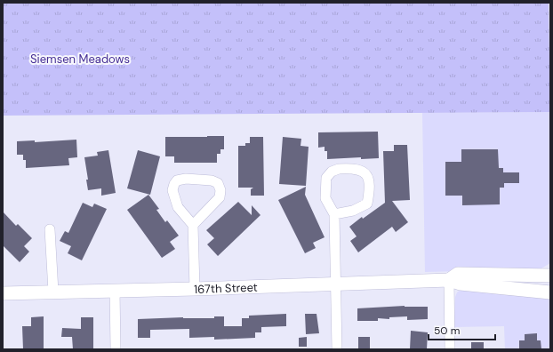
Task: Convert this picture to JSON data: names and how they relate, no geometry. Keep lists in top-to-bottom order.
{
  "streets": {
    "street": ["167th Street"]
  },
  "parks": ["Siemsen Meadows"],
  "scale_bar": "50 m"
}
